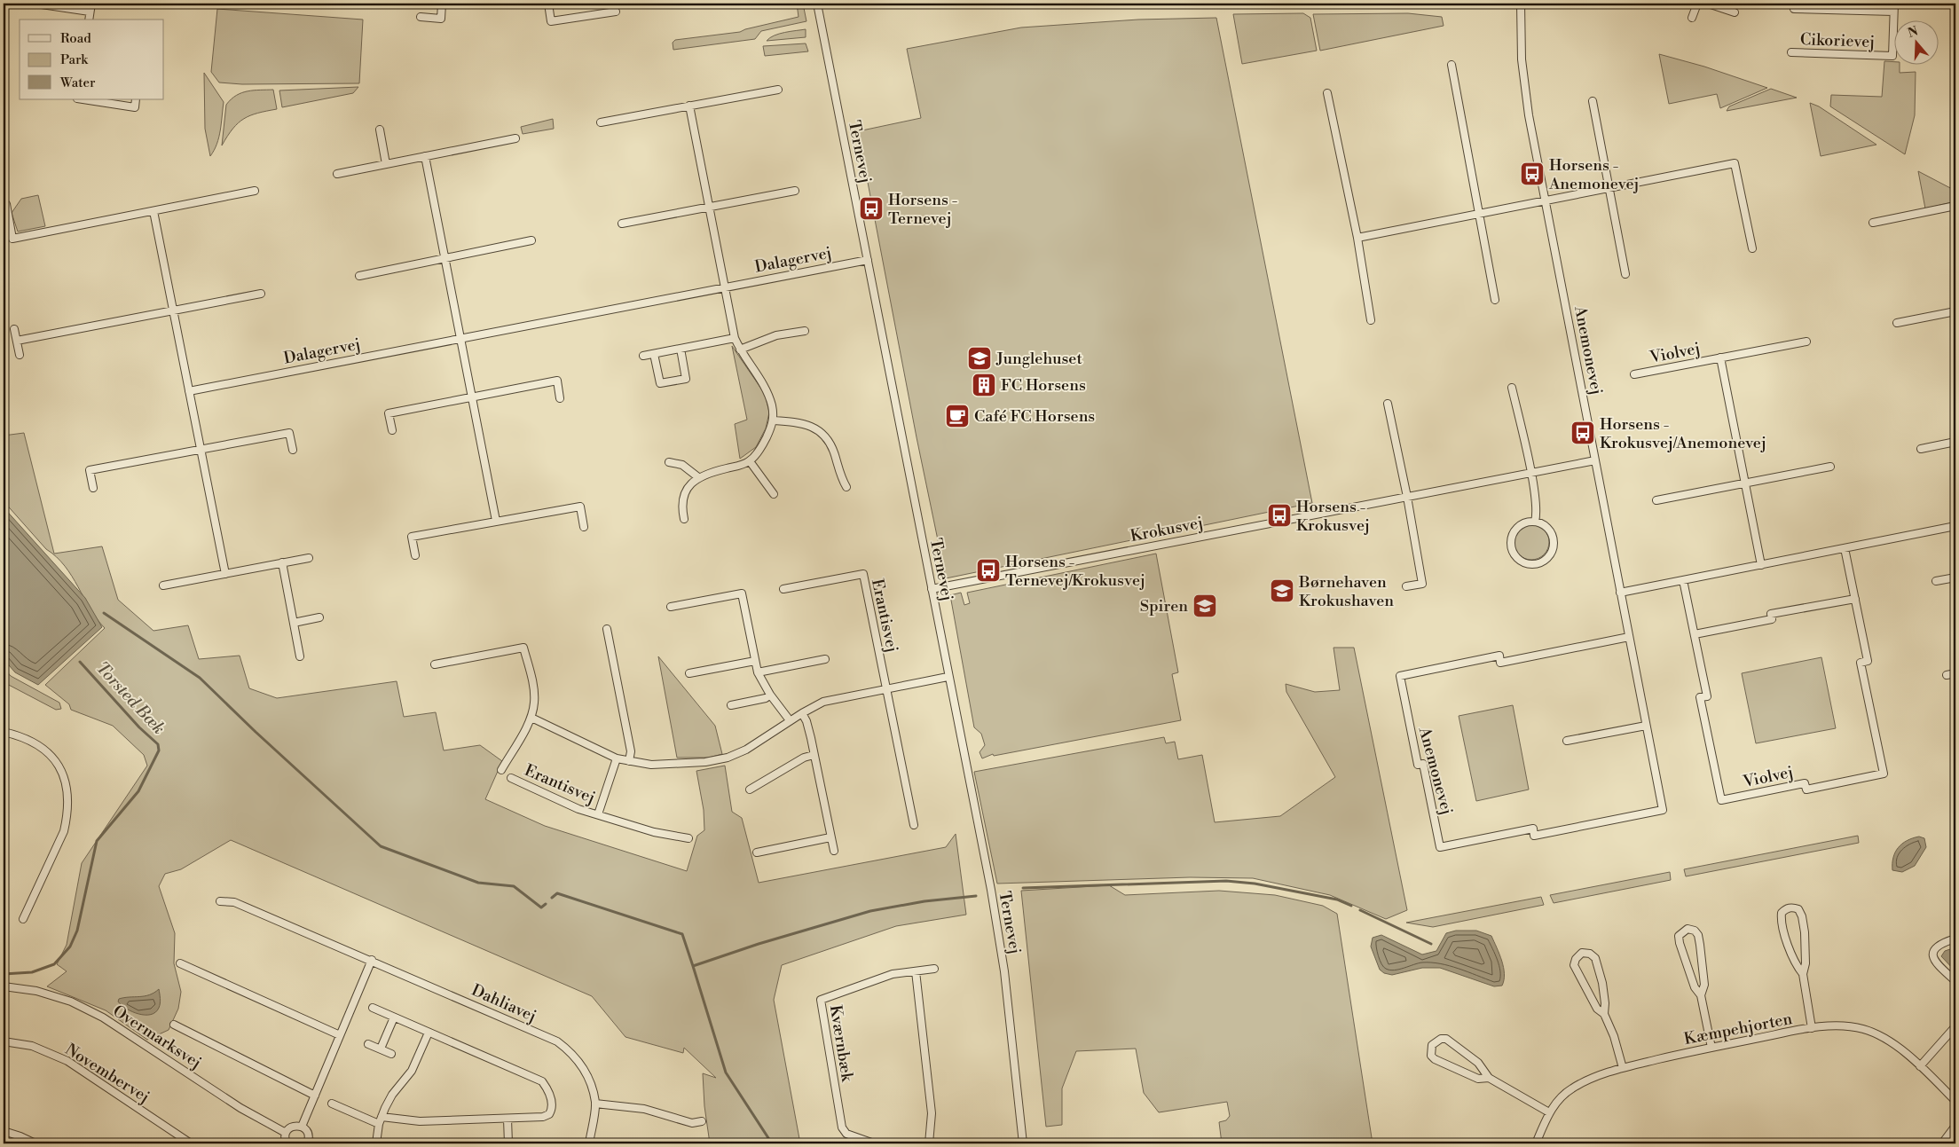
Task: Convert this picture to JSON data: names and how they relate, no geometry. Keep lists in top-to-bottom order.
{
  "streets": {
    "street": [
      "Cikorievej",
      "Ternevej",
      "Dalagervej",
      "Anemonevej",
      "Violvej",
      "Krokusvej",
      "Erantisvej",
      "Dahliavej",
      "Kæmpehjorten",
      "Overmarksvej",
      "Kværnbæk",
      "Novembervej"
    ]
  },
  "crossings": [
    ["Ternevej", "Dalagervej"],
    ["Ternevej", "Krokusvej"],
    ["Anemonevej", "Krokusvej"]
  ],
  "water": ["Torsted Bæk"],
  "places": {
    "bus stop": [
      "Horsens - Anemonevej",
      "Horsens - Ternevej",
      "Horsens - Krokusvej/Anemonevej",
      "Horsens - Krokusvej",
      "Horsens - Ternevej/Krokusvej"
    ],
    "school or university": ["Junglehuset", "Børnehaven Krokushaven", "Spiren"],
    "building": ["FC Horsens"],
    "cafe": ["Café FC Horsens"]
  },
  "legend": ["Road", "Park", "Water"],
  "north": "top"
}
